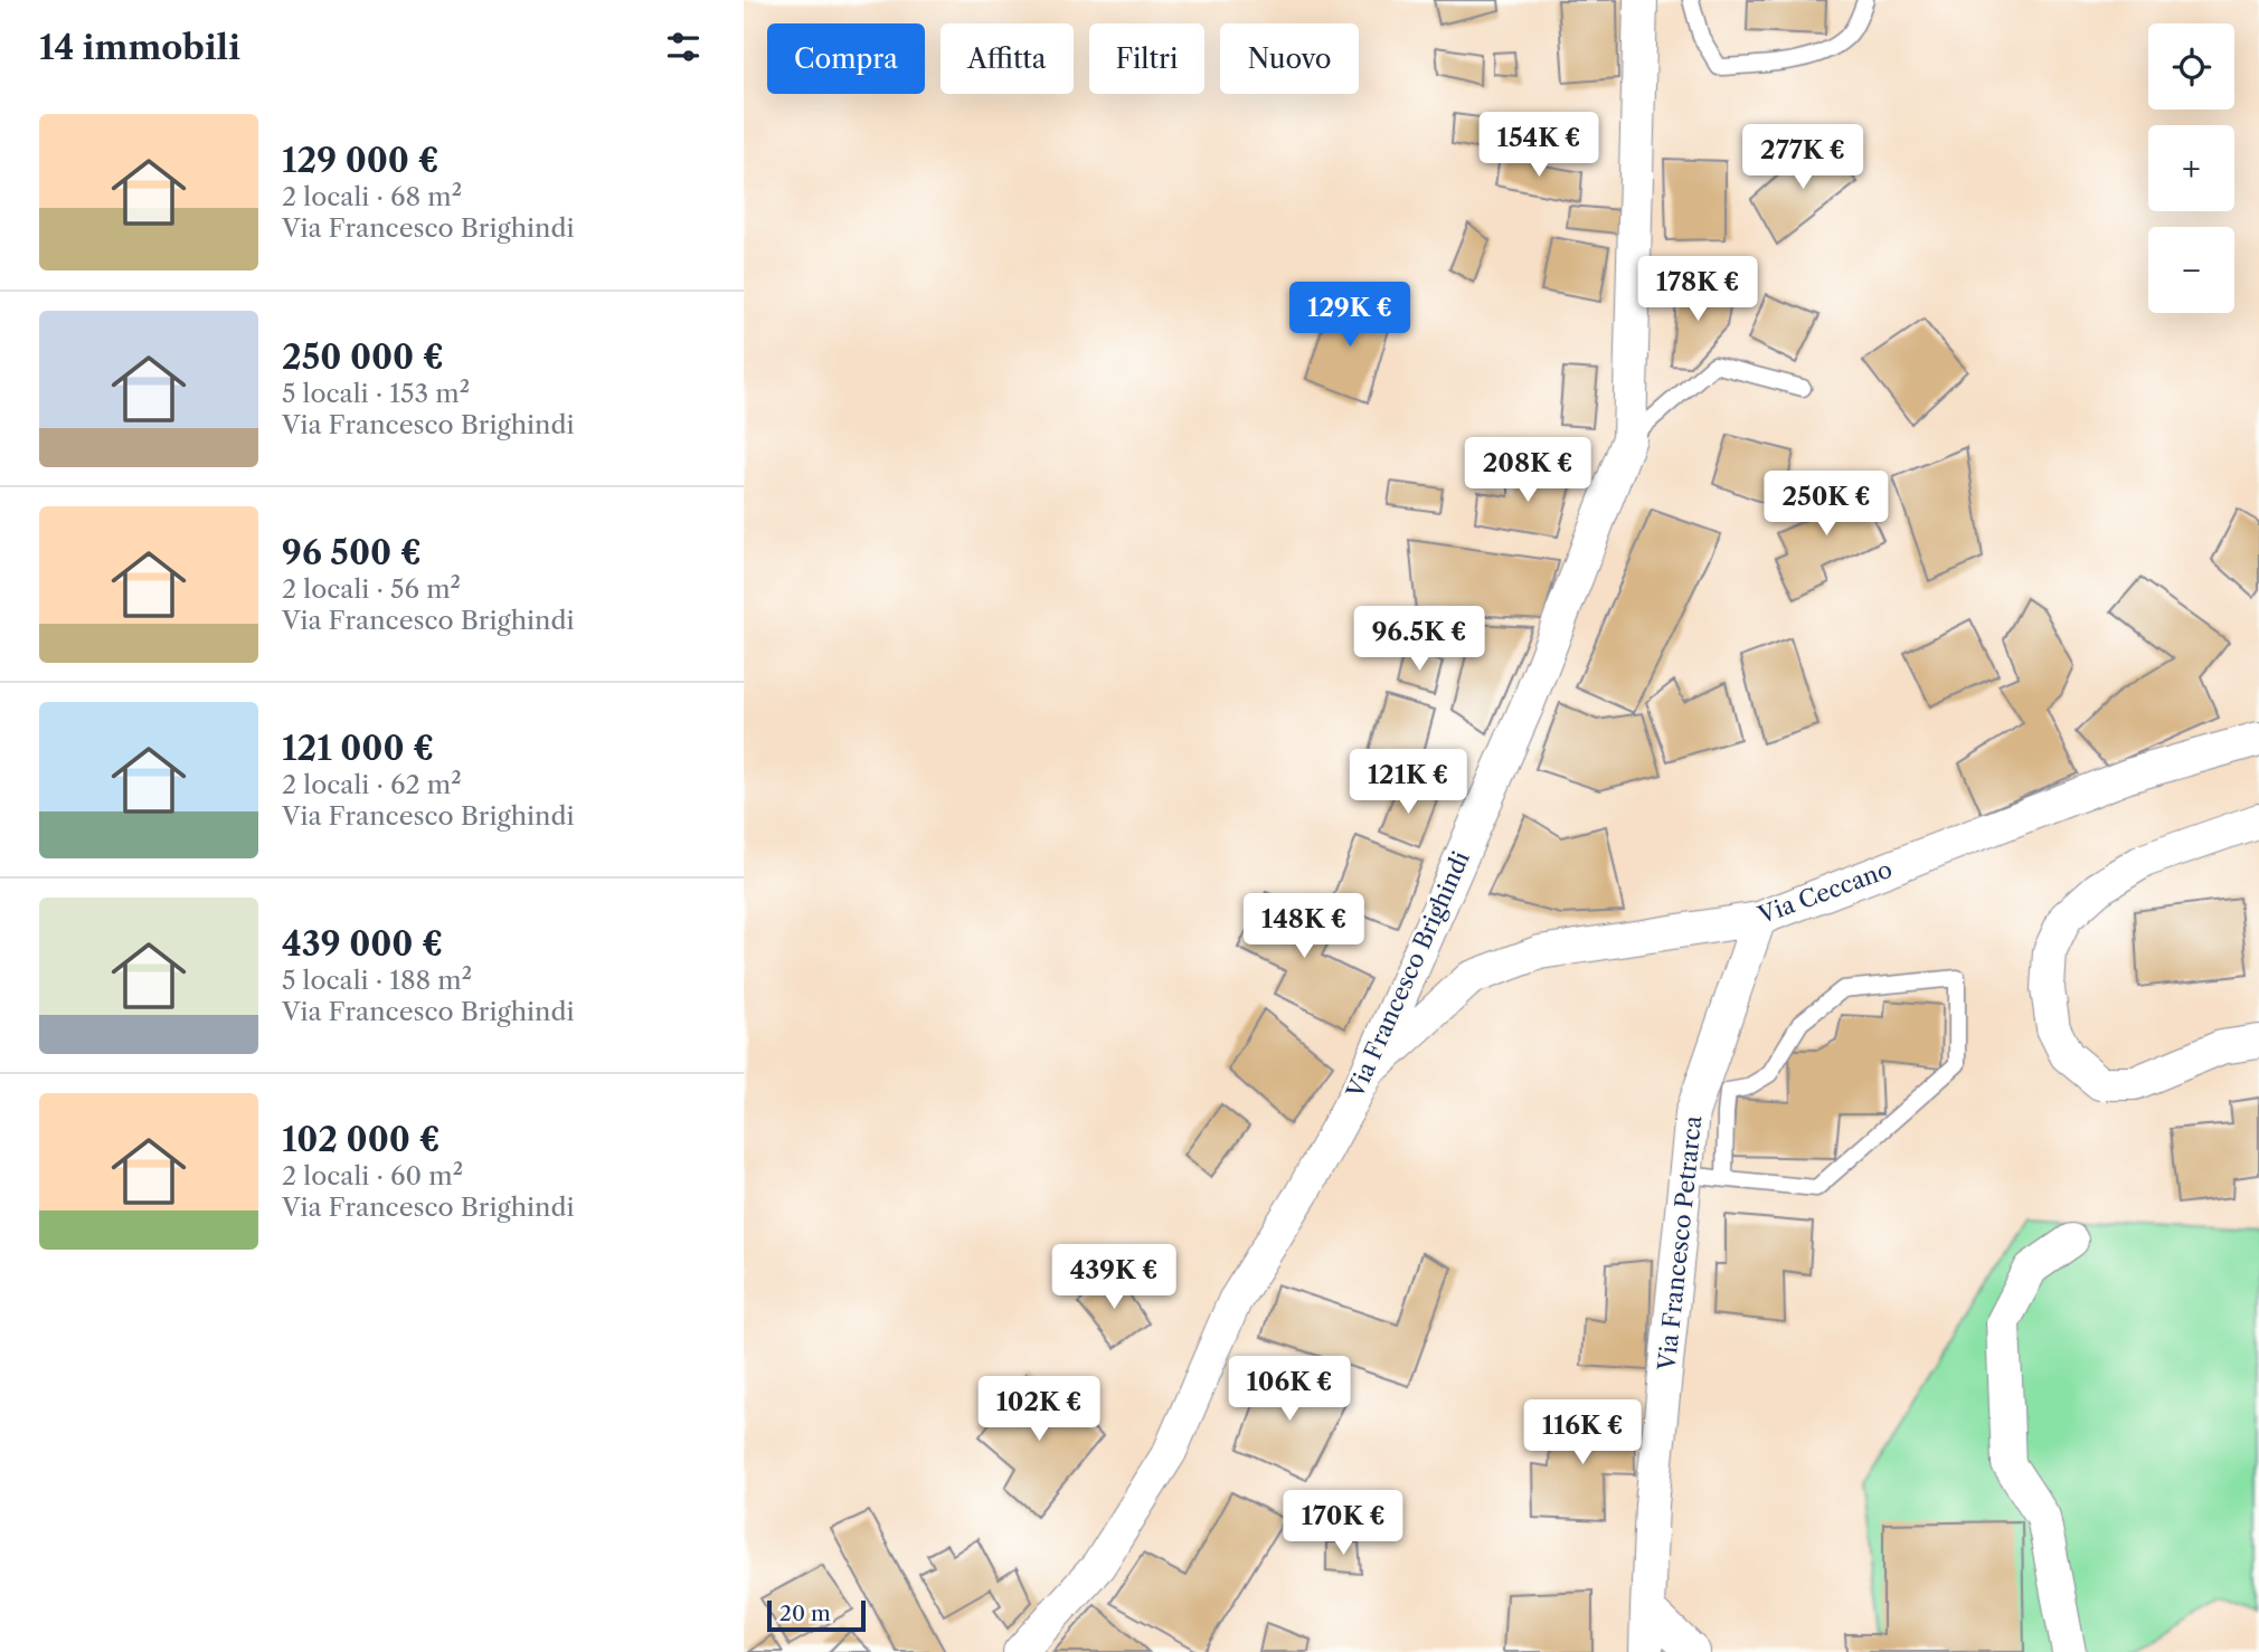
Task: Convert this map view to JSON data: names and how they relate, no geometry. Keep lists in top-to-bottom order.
{
  "streets": {
    "street": ["Via Ceccano", "Via Francesco Brighindi", "Via Francesco Petrarca"]
  },
  "crossings": [
    ["Via Ceccano", "Via Francesco Brighindi"],
    ["Via Ceccano", "Via Francesco Petrarca"]
  ],
  "scale_bar": "20 m",
  "page": {
    "heading": "14 immobili",
    "map_buttons": ["+", "−"],
    "chip": [
      "Compra",
      "Affitta",
      "Filtri",
      "Nuovo"
    ],
    "list": [
      {
        "name": "129 000 €",
        "note": "2 locali · 68 m² · Via Francesco Brighindi"
      },
      {
        "name": "250 000 €",
        "note": "5 locali · 153 m² · Via Francesco Brighindi"
      },
      {
        "name": "96 500 €",
        "note": "2 locali · 56 m² · Via Francesco Brighindi"
      },
      {
        "name": "121 000 €",
        "note": "2 locali · 62 m² · Via Francesco Brighindi"
      },
      {
        "name": "439 000 €",
        "note": "5 locali · 188 m² · Via Francesco Brighindi"
      },
      {
        "name": "102 000 €",
        "note": "2 locali · 60 m² · Via Francesco Brighindi"
      }
    ],
    "price": [
      "154K €",
      "277K €",
      "178K €",
      "129K €",
      "208K €",
      "250K €",
      "96.5K €",
      "121K €",
      "148K €",
      "439K €",
      "106K €",
      "102K €",
      "116K €",
      "170K €"
    ],
    "scale": "20 m"
  }
}
